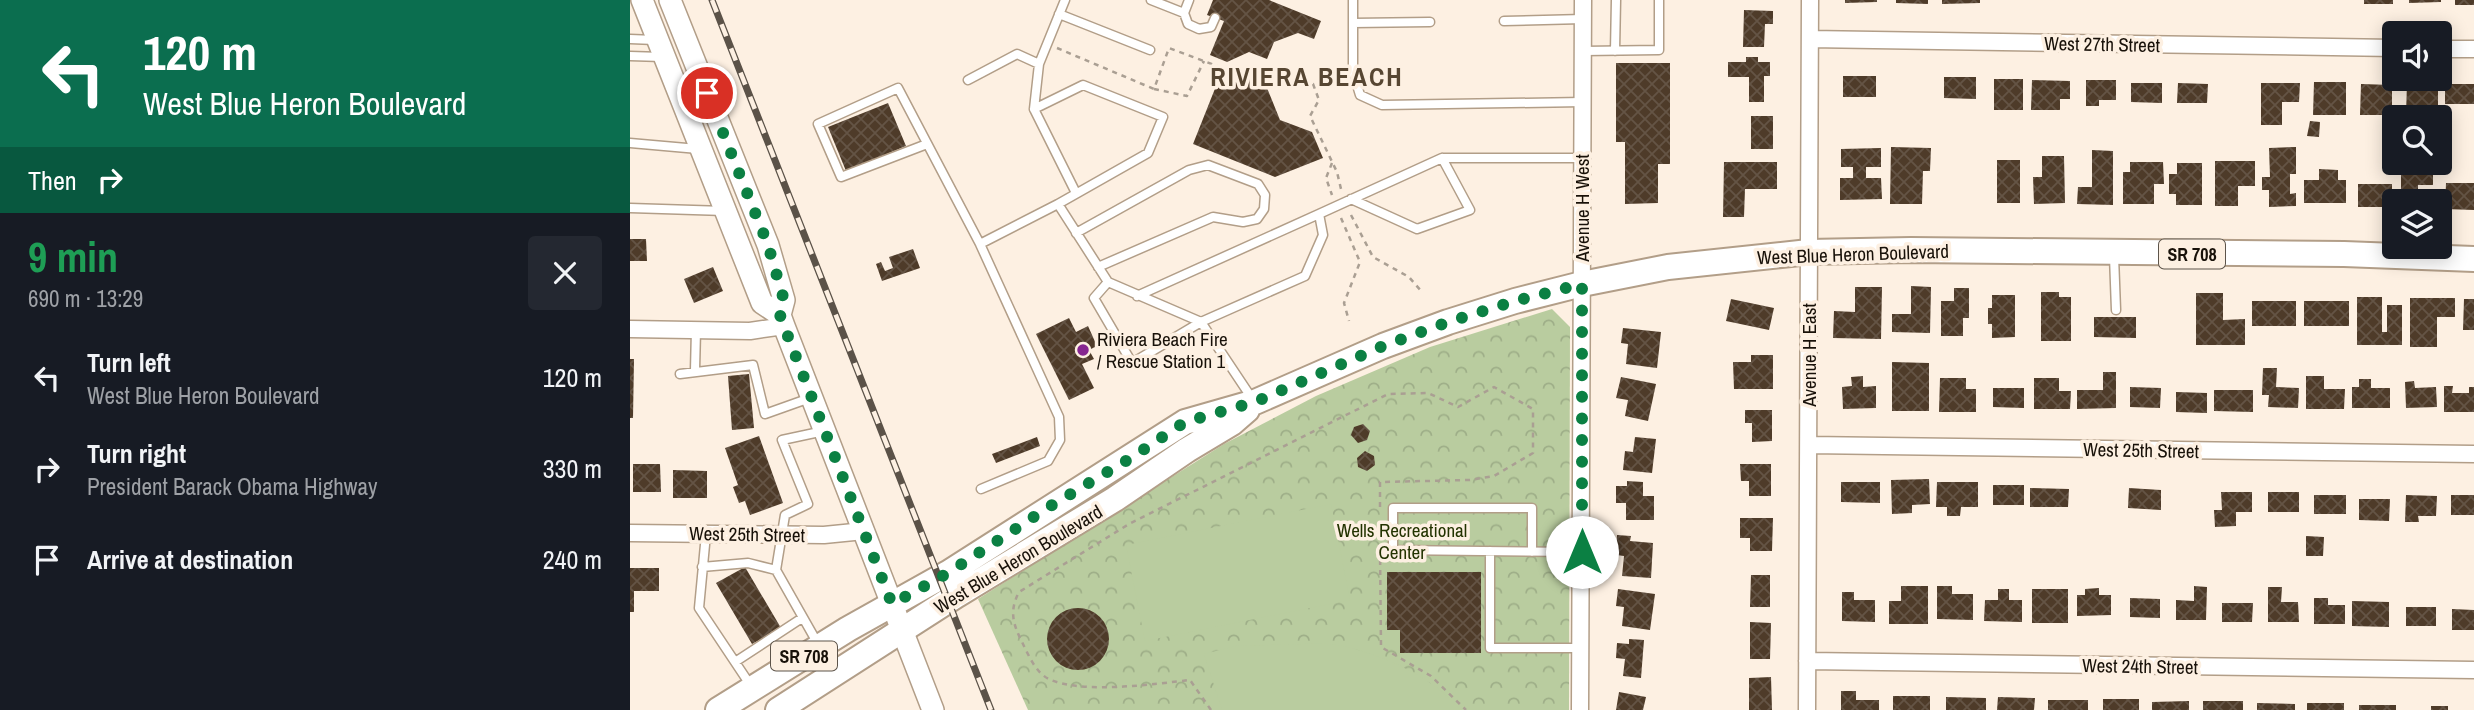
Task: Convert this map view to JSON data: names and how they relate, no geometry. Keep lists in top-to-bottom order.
{
  "streets": {
    "main road": ["West Blue Heron Boulevard", "SR 708"],
    "street": [
      "West 27th Street",
      "Avenue H West",
      "Avenue H East",
      "West 25th Street",
      "West 24th Street"
    ]
  },
  "crossings": [
    ["West 27th Street", "Avenue H East"],
    ["Avenue H West", "West Blue Heron Boulevard"],
    ["West Blue Heron Boulevard", "Avenue H East"],
    ["Avenue H East", "West 25th Street"],
    ["Avenue H East", "West 24th Street"]
  ],
  "districts": ["RIVIERA BEACH"],
  "parks": ["Wells Recreational Center"],
  "places": ["Riviera Beach Fire / Rescue Station 1"],
  "page": {
    "turn": ["120 m", "West Blue Heron Boulevard"],
    "then": "Then",
    "heading": ["9 min", "690 m · 13:29"],
    "list": [
      {
        "name": "Turn left",
        "note": "West Blue Heron Boulevard",
        "value": "120 m"
      },
      {
        "name": "Turn right",
        "note": "President Barack Obama Highway",
        "value": "330 m"
      },
      {
        "name": "Arrive at destination",
        "value": "240 m"
      }
    ]
  }
}
